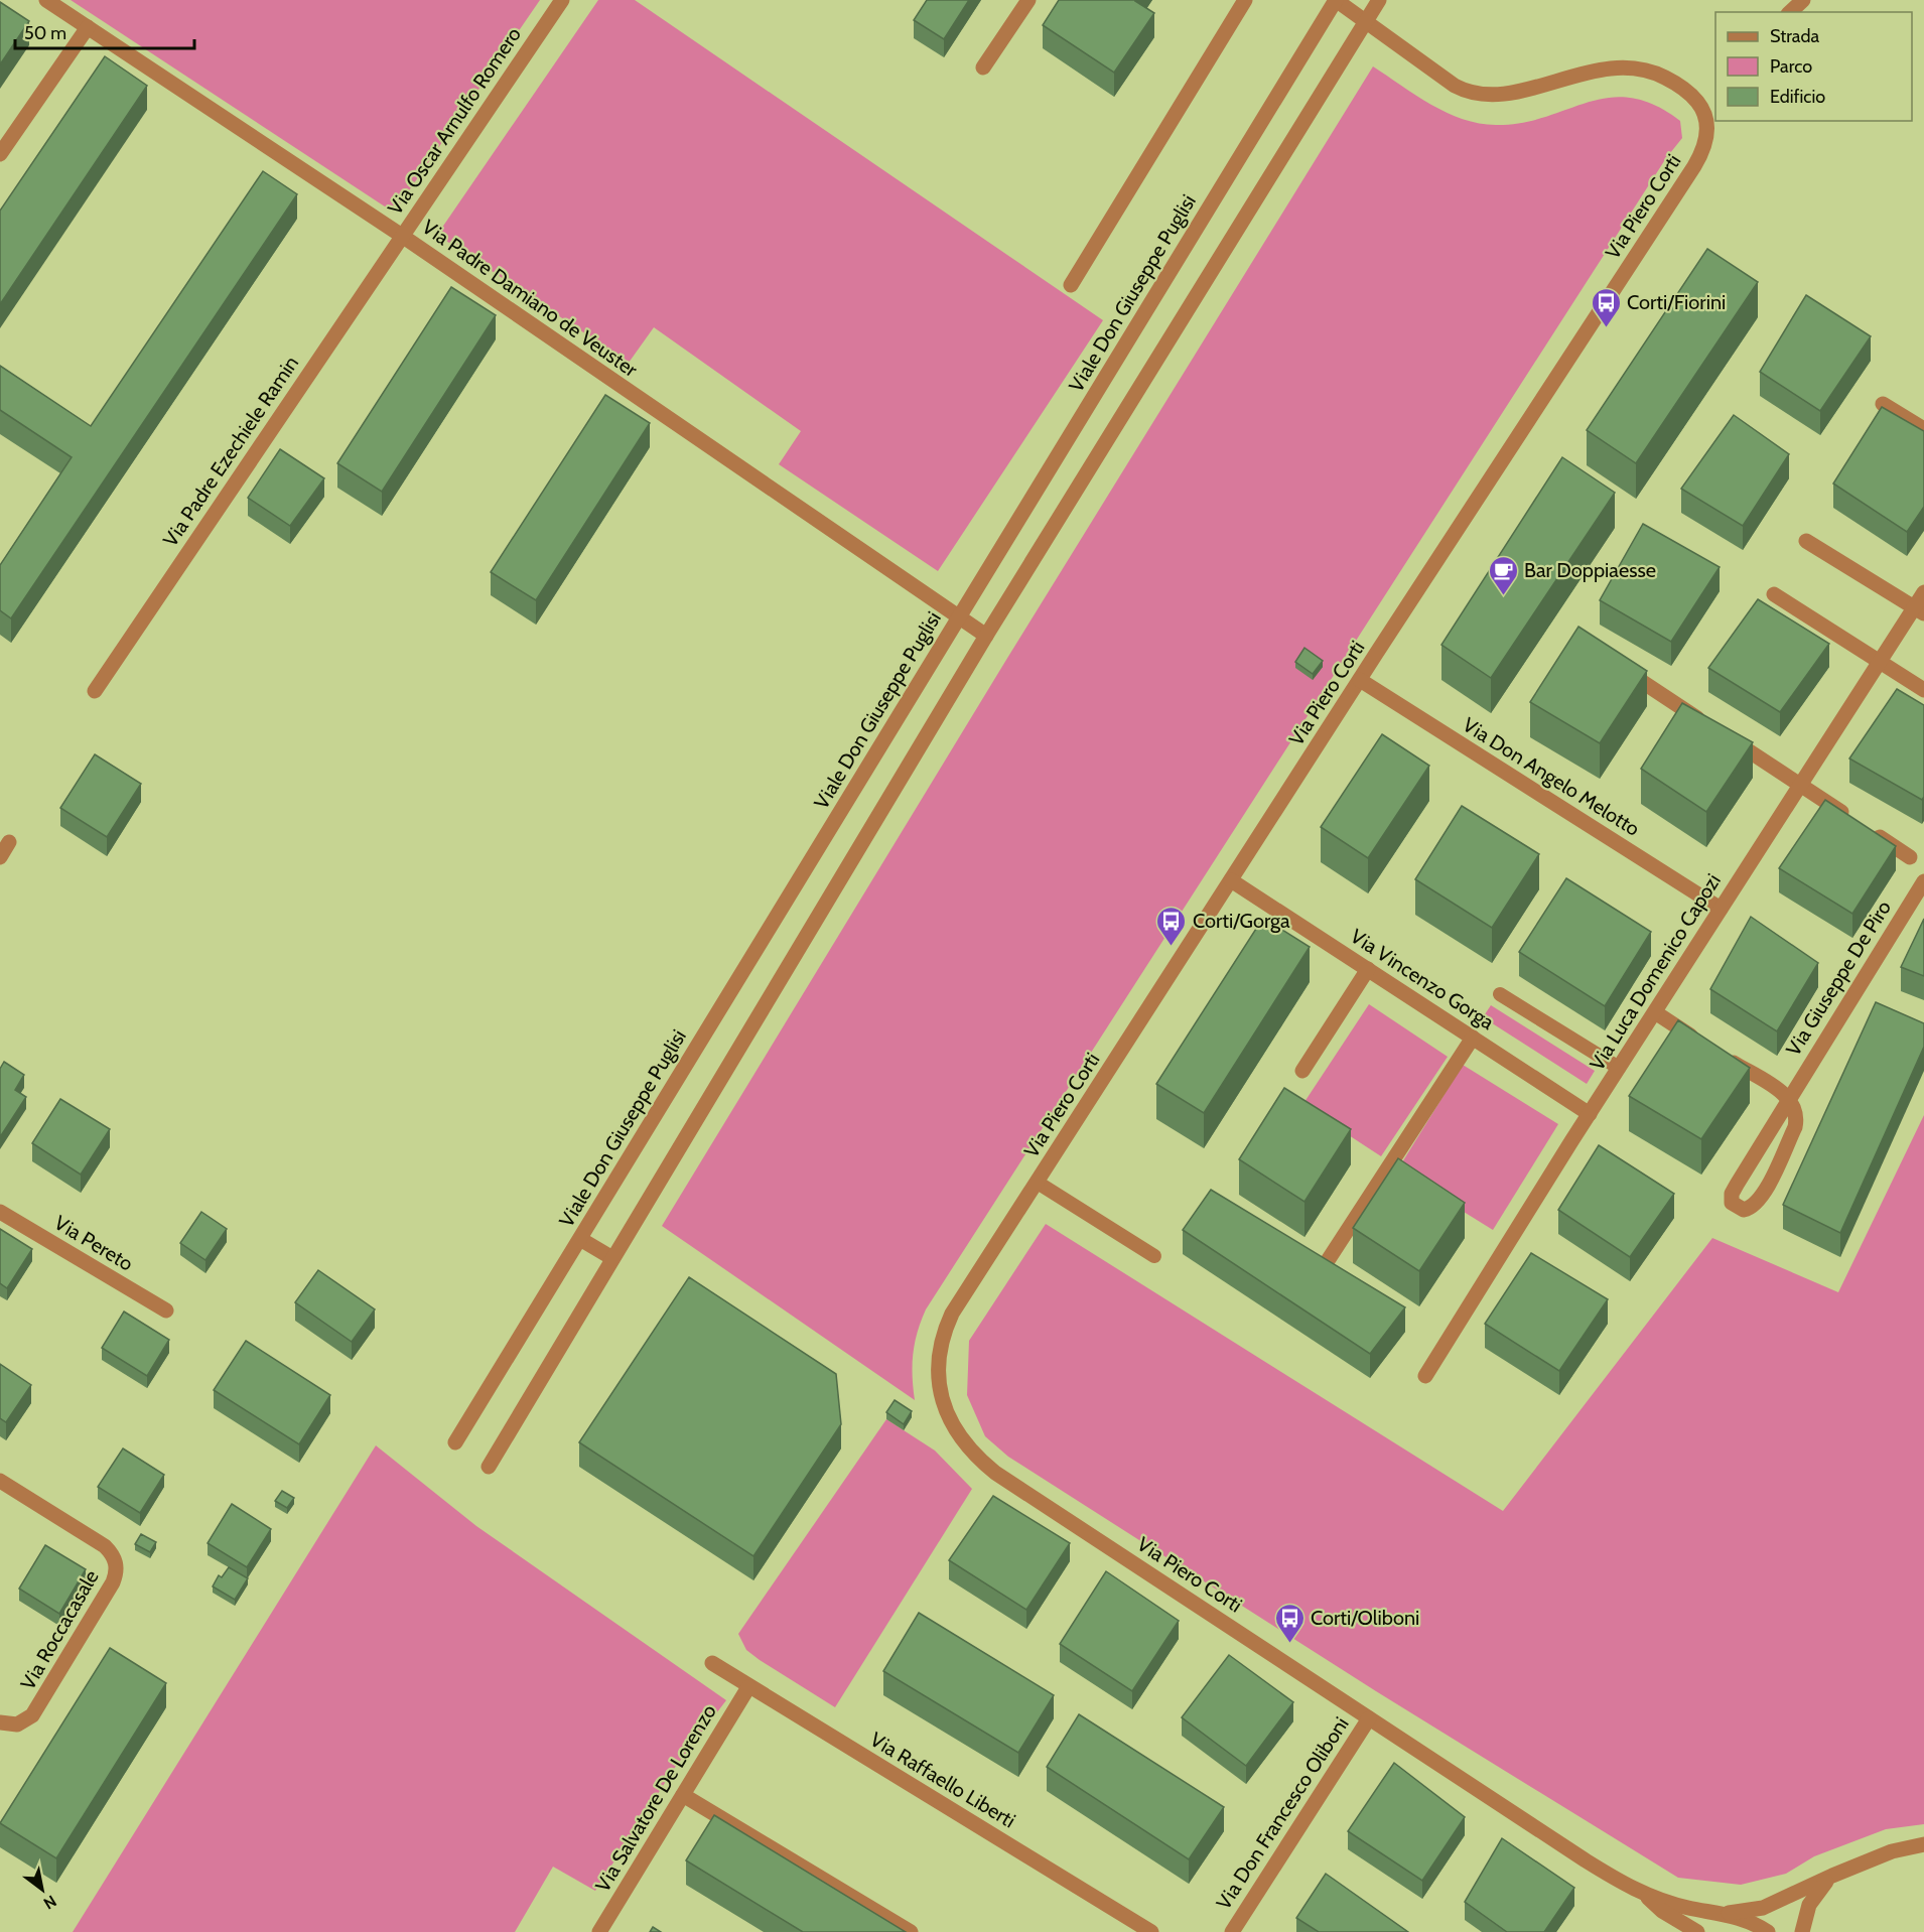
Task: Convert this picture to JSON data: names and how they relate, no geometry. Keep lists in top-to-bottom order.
{
  "streets": {
    "street": [
      "Via Oscar Arnulfo Romero",
      "Via Piero Corti",
      "Viale Don Giuseppe Puglisi",
      "Via Padre Damiano de Veuster",
      "Via Padre Ezechiele Ramin",
      "Via Don Angelo Melotto",
      "Via Luca Domenico Capozi",
      "Via Giuseppe De Piro",
      "Via Vincenzo Gorga",
      "Via Pereto",
      "Via Roccacasale",
      "Via Raffaello Liberti",
      "Via Salvatore De Lorenzo",
      "Via Don Francesco Oliboni"
    ]
  },
  "crossings": [
    ["Via Oscar Arnulfo Romero", "Via Padre Damiano de Veuster"],
    ["Via Oscar Arnulfo Romero", "Via Padre Ezechiele Ramin"],
    ["Via Piero Corti", "Via Don Angelo Melotto"],
    ["Via Piero Corti", "Via Vincenzo Gorga"],
    ["Via Piero Corti", "Via Don Francesco Oliboni"],
    ["Viale Don Giuseppe Puglisi", "Via Padre Damiano de Veuster"],
    ["Via Padre Damiano de Veuster", "Via Padre Ezechiele Ramin"],
    ["Via Don Angelo Melotto", "Via Luca Domenico Capozi"],
    ["Via Luca Domenico Capozi", "Via Vincenzo Gorga"],
    ["Via Raffaello Liberti", "Via Salvatore De Lorenzo"]
  ],
  "places": {
    "bus stop": ["Corti/Fiorini", "Corti/Gorga", "Corti/Oliboni"],
    "cafe": ["Bar Doppiaesse"]
  },
  "legend": ["Strada", "Parco", "Edificio"],
  "scale_bar": "50 m",
  "north": "bottom right"
}
